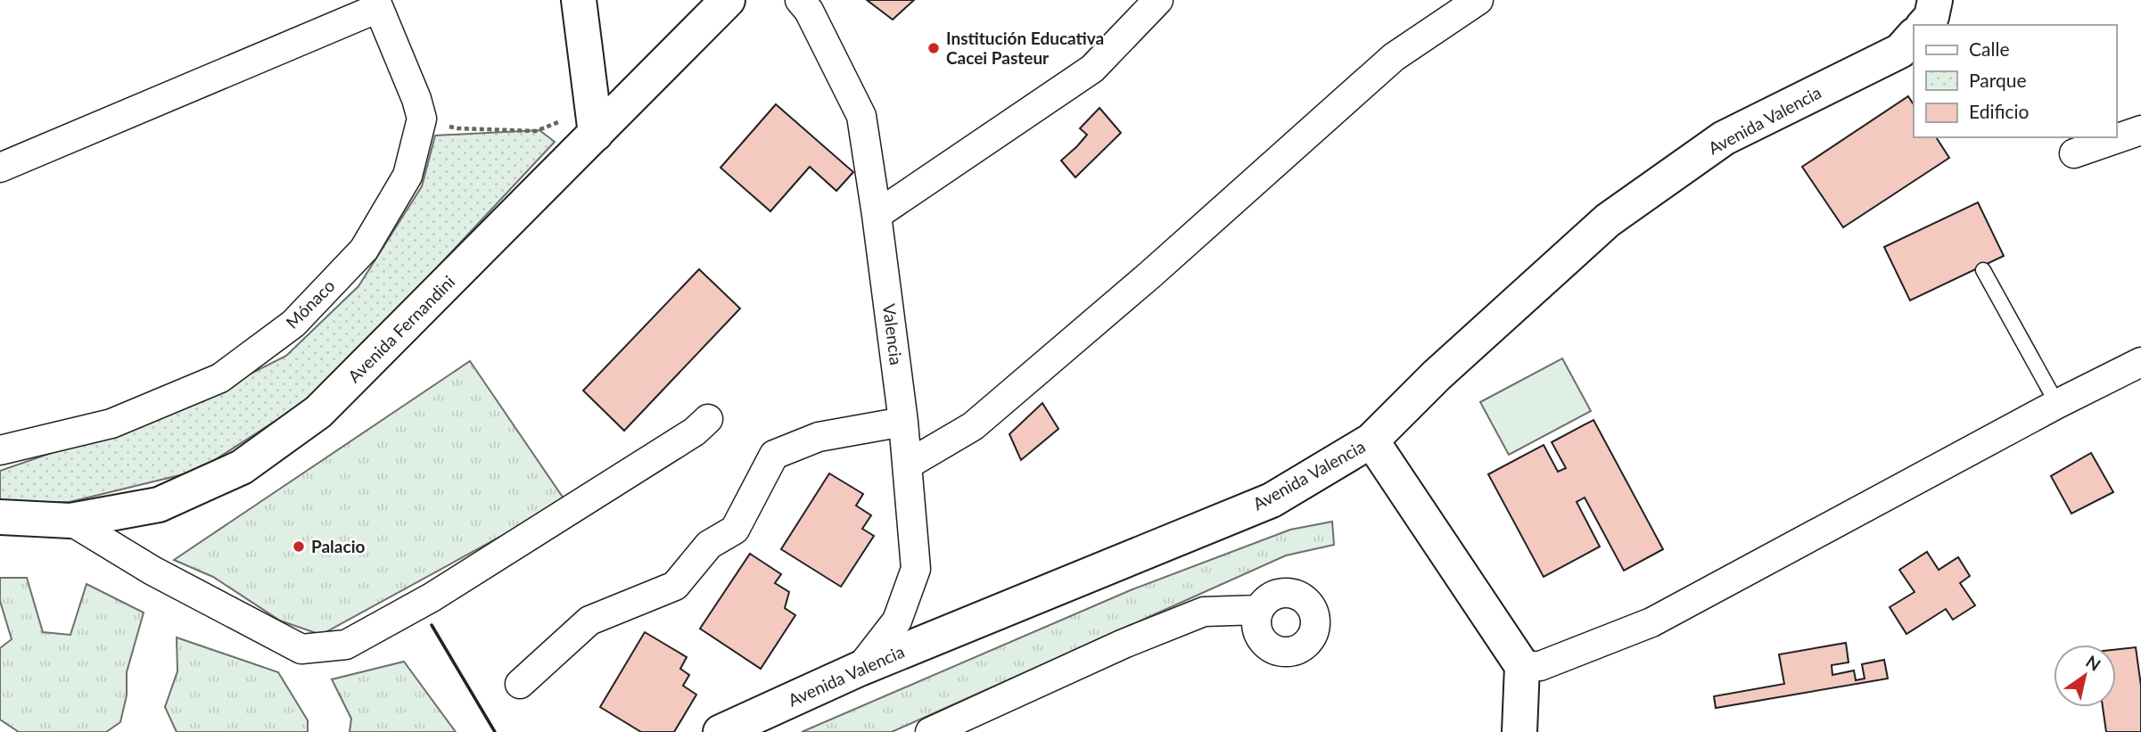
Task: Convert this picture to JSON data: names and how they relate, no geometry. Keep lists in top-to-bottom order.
{
  "streets": {
    "street": [
      "Avenida Valencia",
      "Mónaco",
      "Avenida Fernandini",
      "Valencia"
    ]
  },
  "crossings": [
    ["Avenida Valencia", "Valencia"]
  ],
  "places": ["Institución Educativa Cacei Pasteur", "Palacio"],
  "legend": ["Calle", "Parque", "Edificio"],
  "north": "top right"
}
